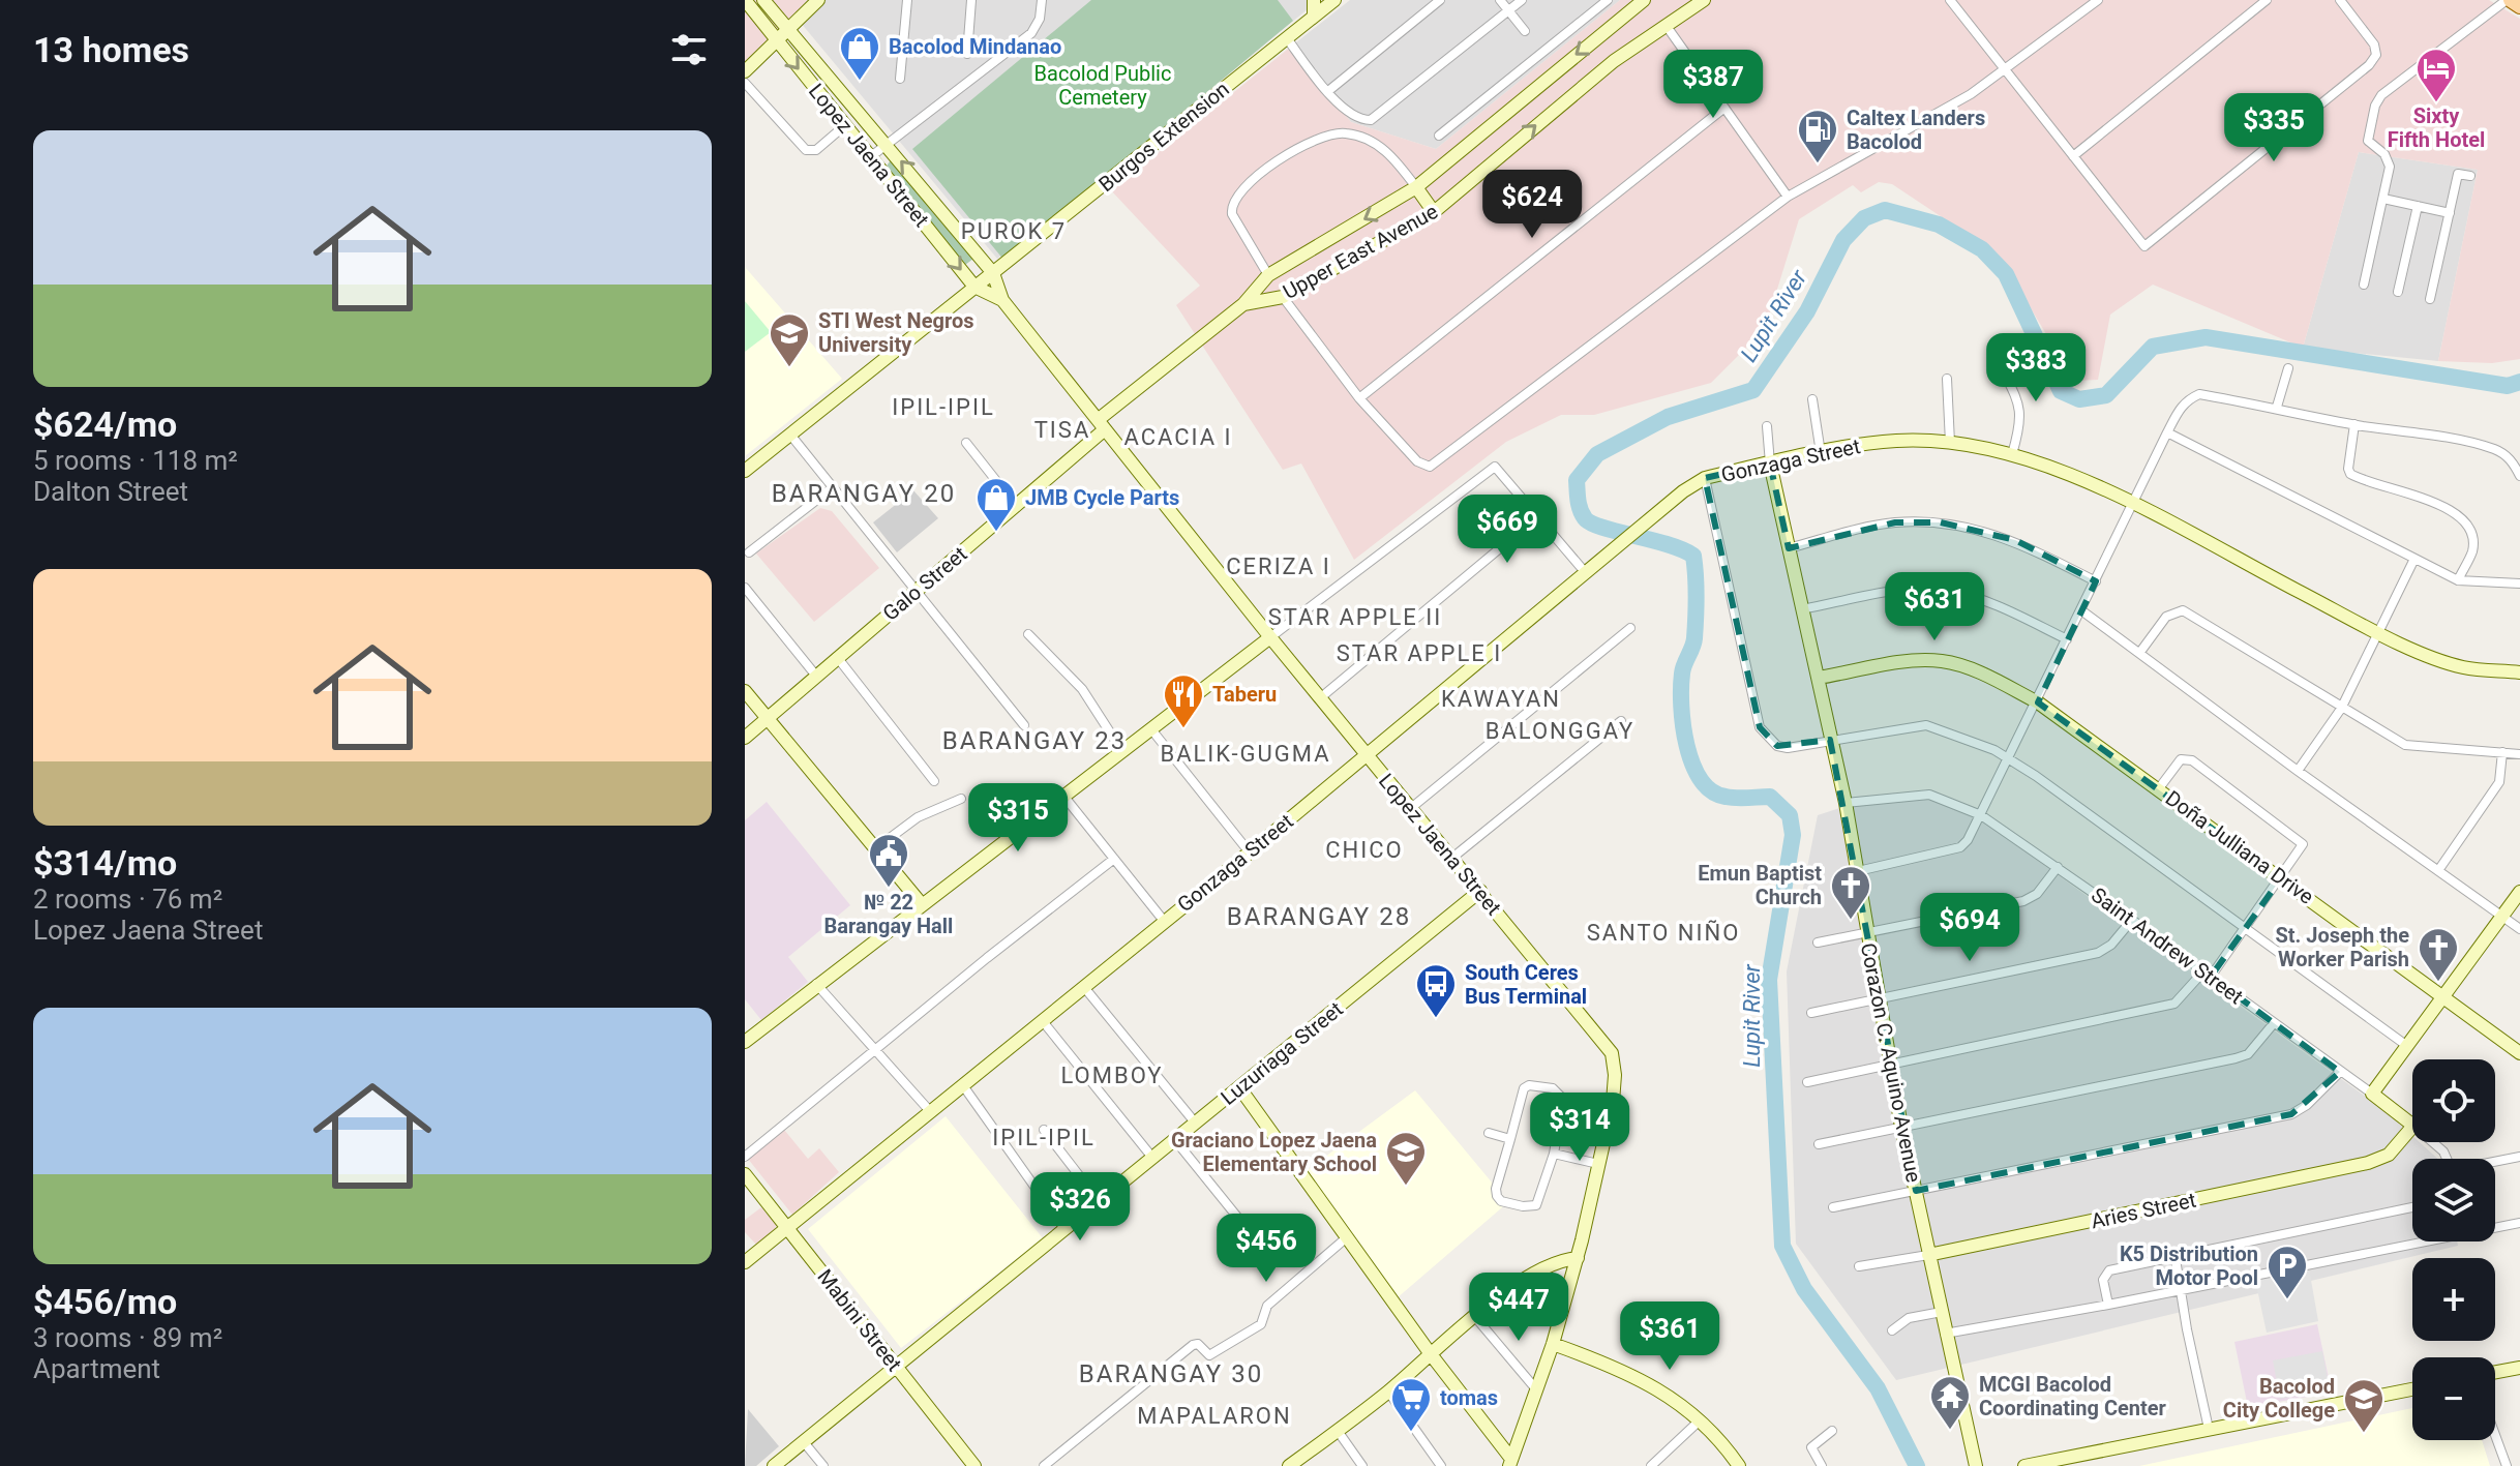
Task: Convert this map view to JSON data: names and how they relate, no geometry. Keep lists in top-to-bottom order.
{
  "streets": {
    "street": [
      "Burgos Extension",
      "Lopez Jaena Street",
      "Upper East Avenue",
      "Gonzaga Street",
      "Galo Street",
      "Doña Julliana Drive",
      "Saint Andrew Street",
      "Luzuriaga Street",
      "Corazon C. Aquino Avenue",
      "Aries Street",
      "Mabini Street"
    ]
  },
  "crossings": [
    ["Burgos Extension", "Lopez Jaena Street"],
    ["Lopez Jaena Street", "Upper East Avenue"],
    ["Lopez Jaena Street", "Gonzaga Street"],
    ["Lopez Jaena Street", "Galo Street"],
    ["Lopez Jaena Street", "Luzuriaga Street"],
    ["Upper East Avenue", "Galo Street"],
    ["Gonzaga Street", "Corazon C. Aquino Avenue"],
    ["Gonzaga Street", "Mabini Street"],
    ["Doña Julliana Drive", "Corazon C. Aquino Avenue"],
    ["Saint Andrew Street", "Corazon C. Aquino Avenue"],
    ["Luzuriaga Street", "Mabini Street"],
    ["Corazon C. Aquino Avenue", "Aries Street"]
  ],
  "districts": [
    "PUROK 7",
    "IPIL-IPIL",
    "TISA",
    "ACACIA I",
    "BARANGAY 20",
    "CERIZA I",
    "STAR APPLE II",
    "STAR APPLE I",
    "KAWAYAN",
    "BALONGGAY",
    "BARANGAY 23",
    "BALIK-GUGMA",
    "CHICO",
    "BARANGAY 28",
    "SANTO NIÑO",
    "LOMBOY",
    "IPIL-IPIL",
    "BARANGAY 30",
    "MAPALARON"
  ],
  "water": ["Lupit River"],
  "parks": ["Bacolod Public Cemetery"],
  "places": {
    "shop": ["Bacolod Mindanao", "JMB Cycle Parts"],
    "hotel": ["Sixty Fifth Hotel"],
    "fuel station": ["Caltex Landers Bacolod"],
    "school or university": ["STI West Negros University", "Graciano Lopez Jaena Elementary School", "Bacolod City College"],
    "restaurant": ["Taberu"],
    "public building": ["№ 22 Barangay Hall"],
    "church": ["Emun Baptist Church", "St. Joseph the Worker Parish"],
    "bus stop": ["South Ceres Bus Terminal"],
    "parking": ["K5 Distribution Motor Pool"],
    "temple": ["MCGI Bacolod Coordinating Center"],
    "supermarket": ["tomas"]
  },
  "page": {
    "heading": "13 homes",
    "price": [
      "$387",
      "$335",
      "$624",
      "$383",
      "$669",
      "$631",
      "$315",
      "$694",
      "$314",
      "$326",
      "$456",
      "$447",
      "$361"
    ],
    "list": [
      {
        "name": "$624/mo",
        "note": "5 rooms · 118 m² · Dalton Street"
      },
      {
        "name": "$314/mo",
        "note": "2 rooms · 76 m² · Lopez Jaena Street"
      },
      {
        "name": "$456/mo",
        "note": "3 rooms · 89 m² · Apartment"
      }
    ],
    "map_buttons": ["+", "−"]
  }
}
